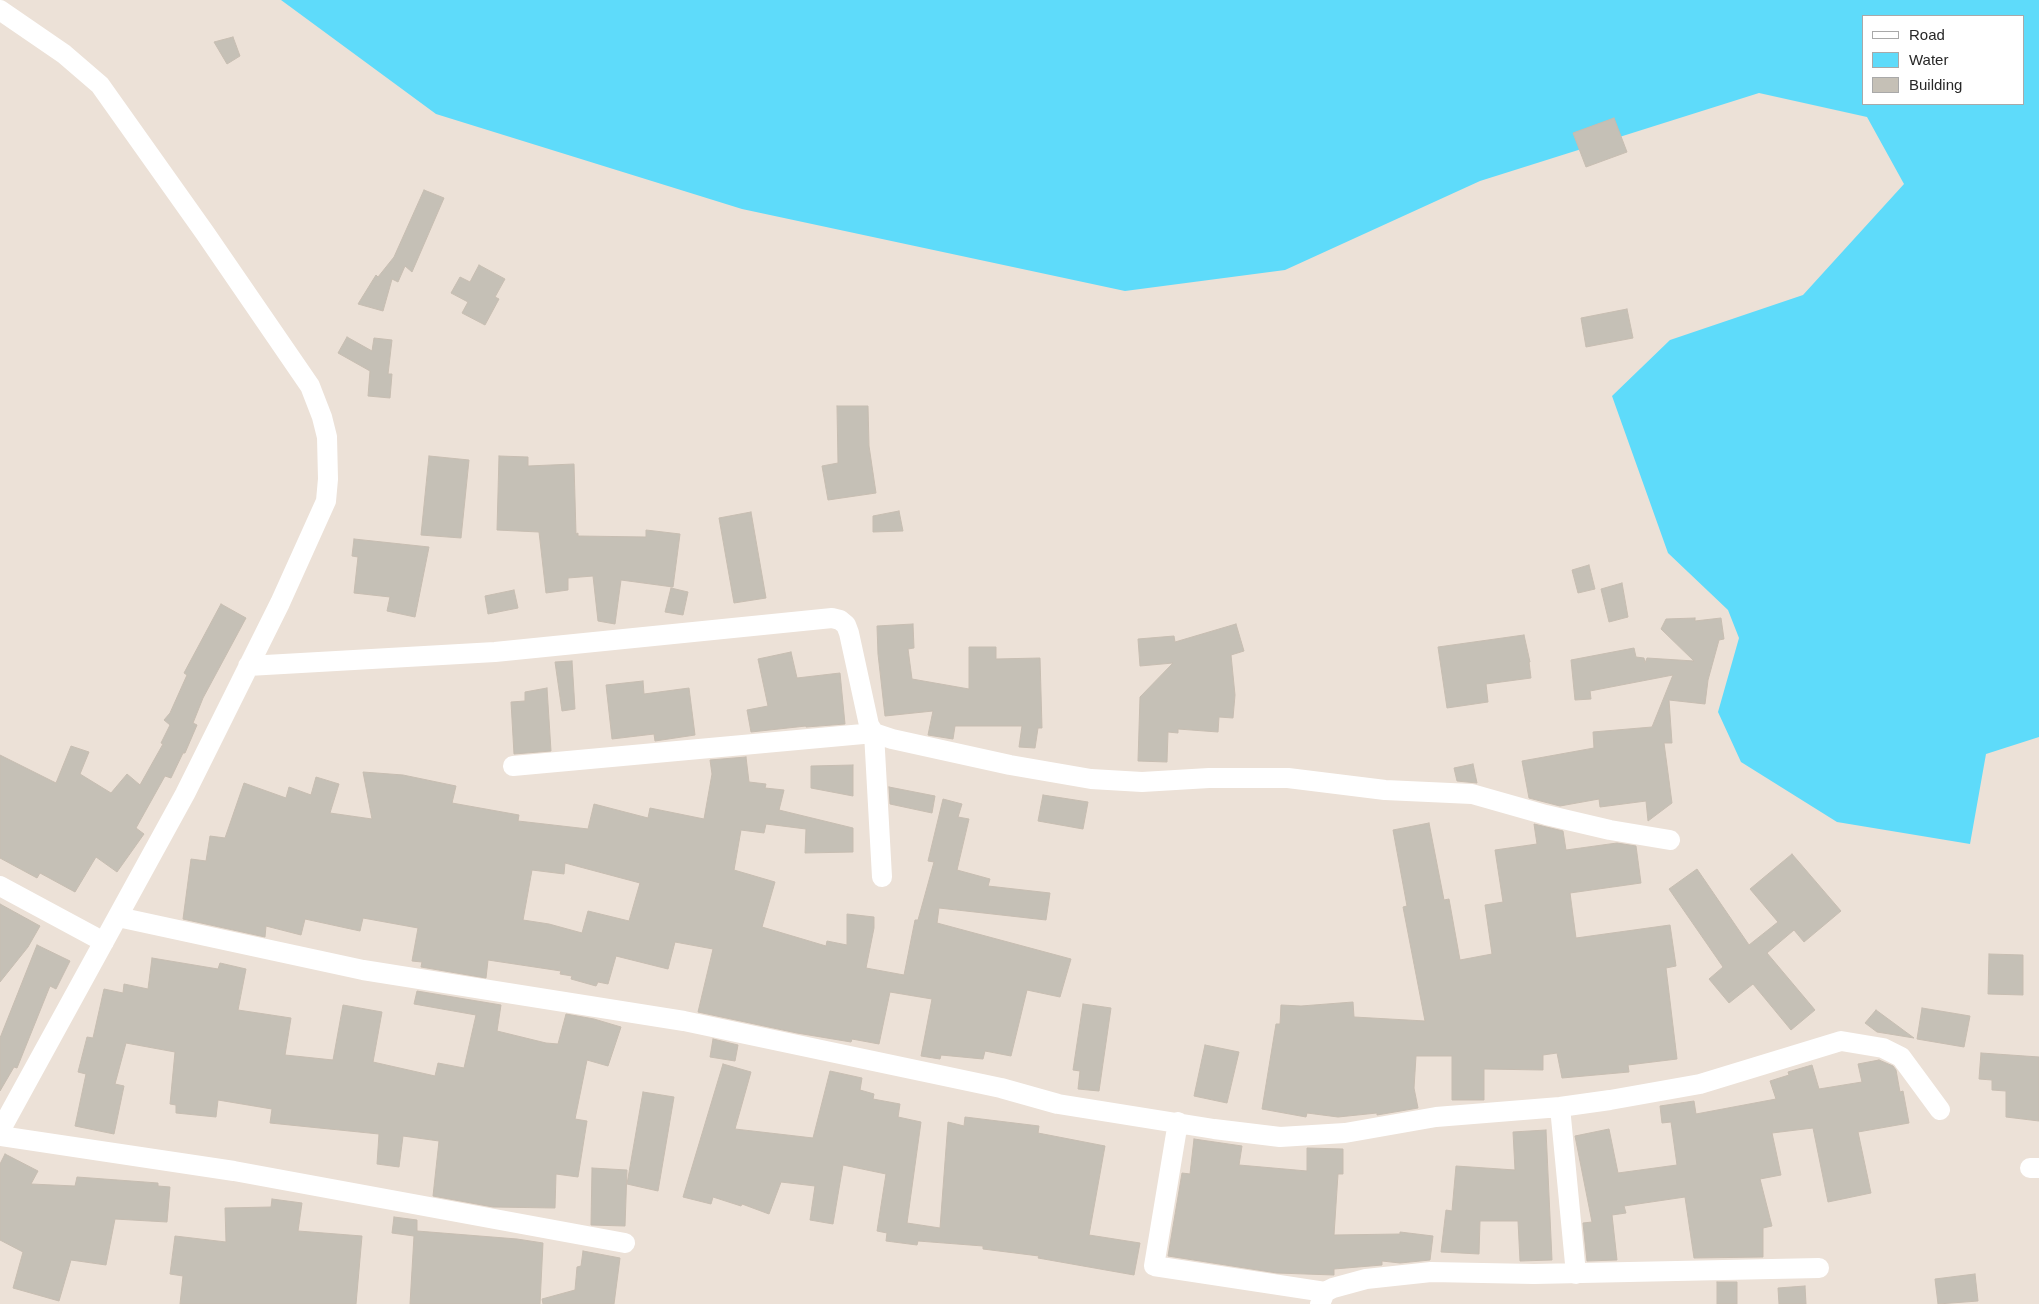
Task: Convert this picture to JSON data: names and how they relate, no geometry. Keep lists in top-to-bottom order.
{
  "legend": ["Road", "Water", "Building"]
}
